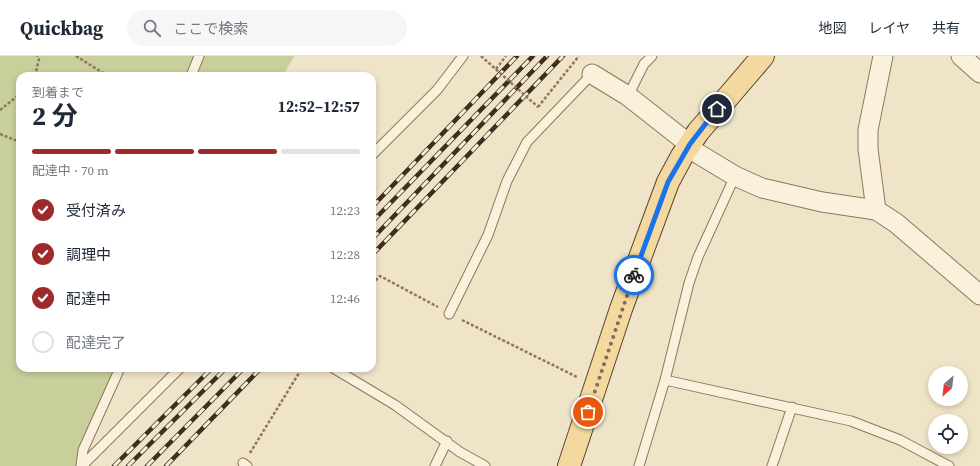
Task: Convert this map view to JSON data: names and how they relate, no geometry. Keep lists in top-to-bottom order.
{
  "north": "bottom left",
  "page": {
    "header": "Quickbag",
    "search": "ここで検索",
    "nav": ["地図", "レイヤ", "共有"],
    "heading": ["2 分", "到着まで", "12:52–12:57"],
    "bar": "配達中 · 70 m",
    "list": [
      ["受付済み", "12:23"],
      ["調理中", "12:28"],
      ["配達中", "12:46"],
      "配達完了"
    ]
  }
}
